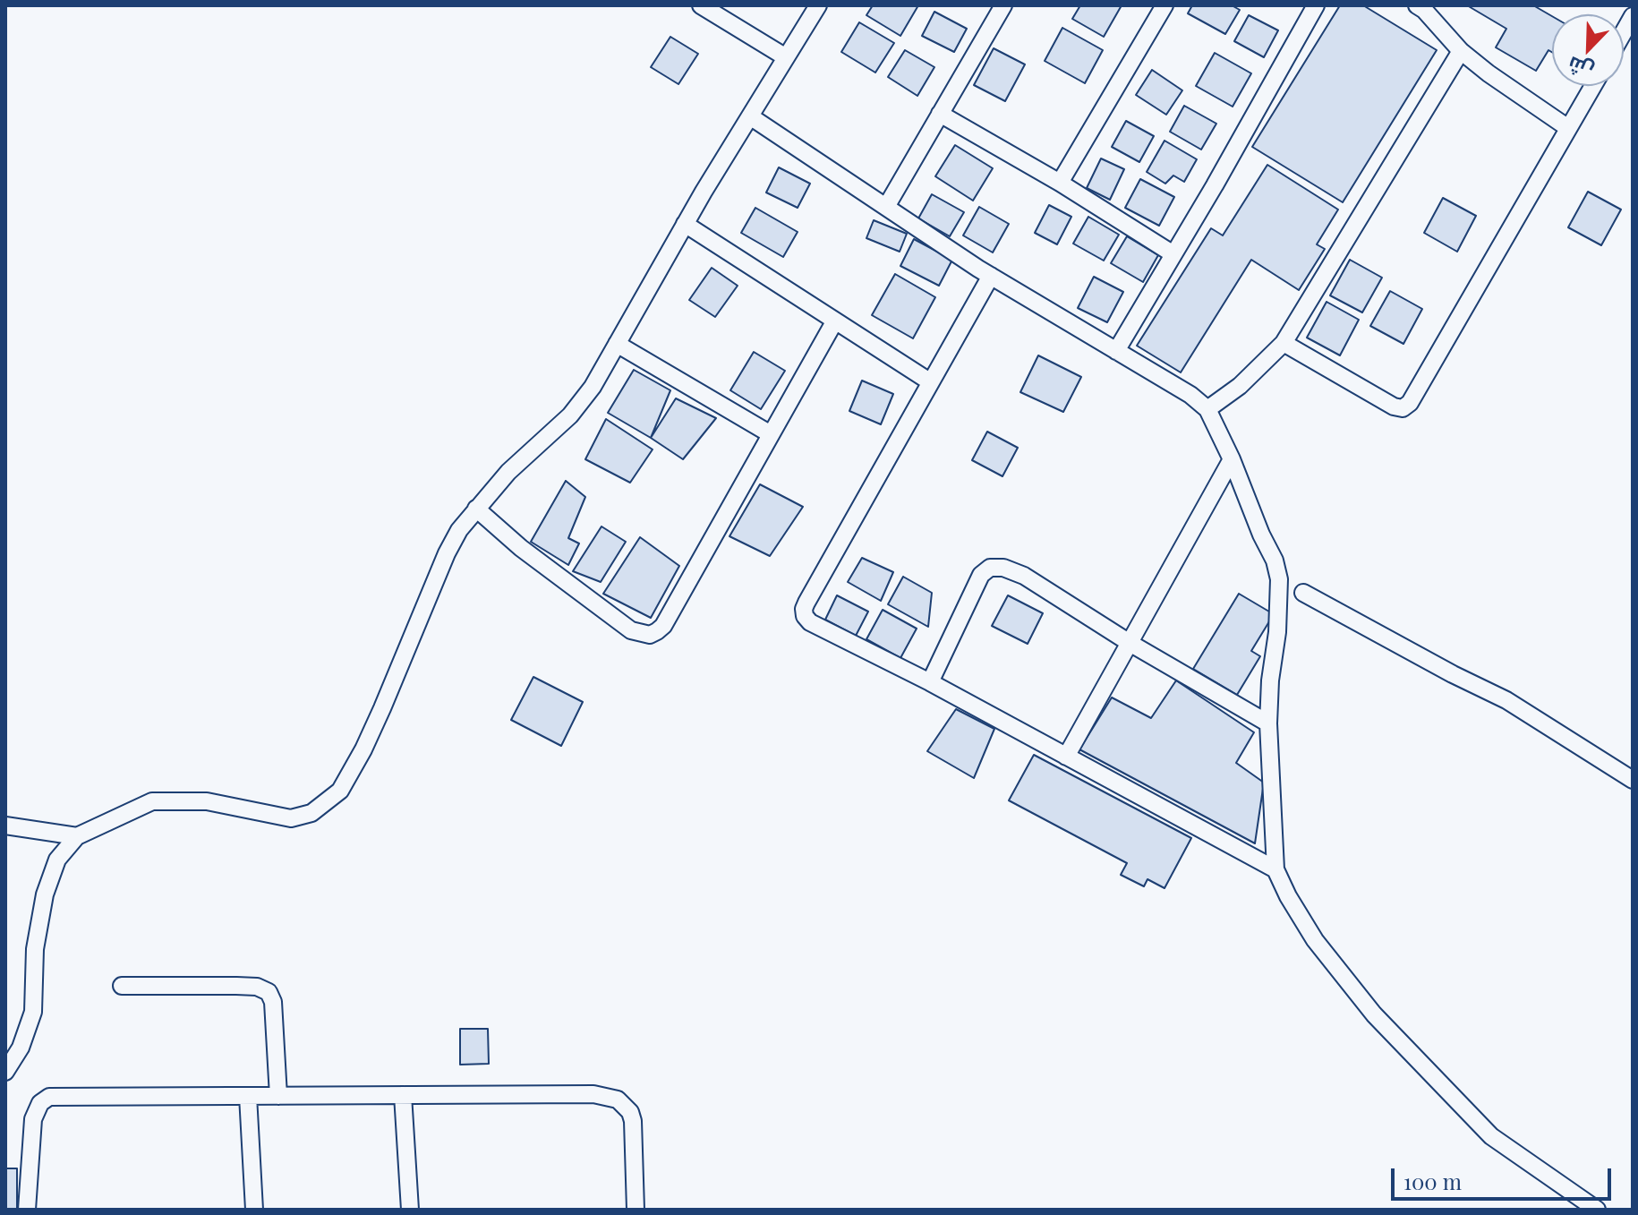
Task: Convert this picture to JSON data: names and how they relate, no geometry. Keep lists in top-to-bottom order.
{
  "scale_bar": "100 m",
  "north": "bottom left"
}
